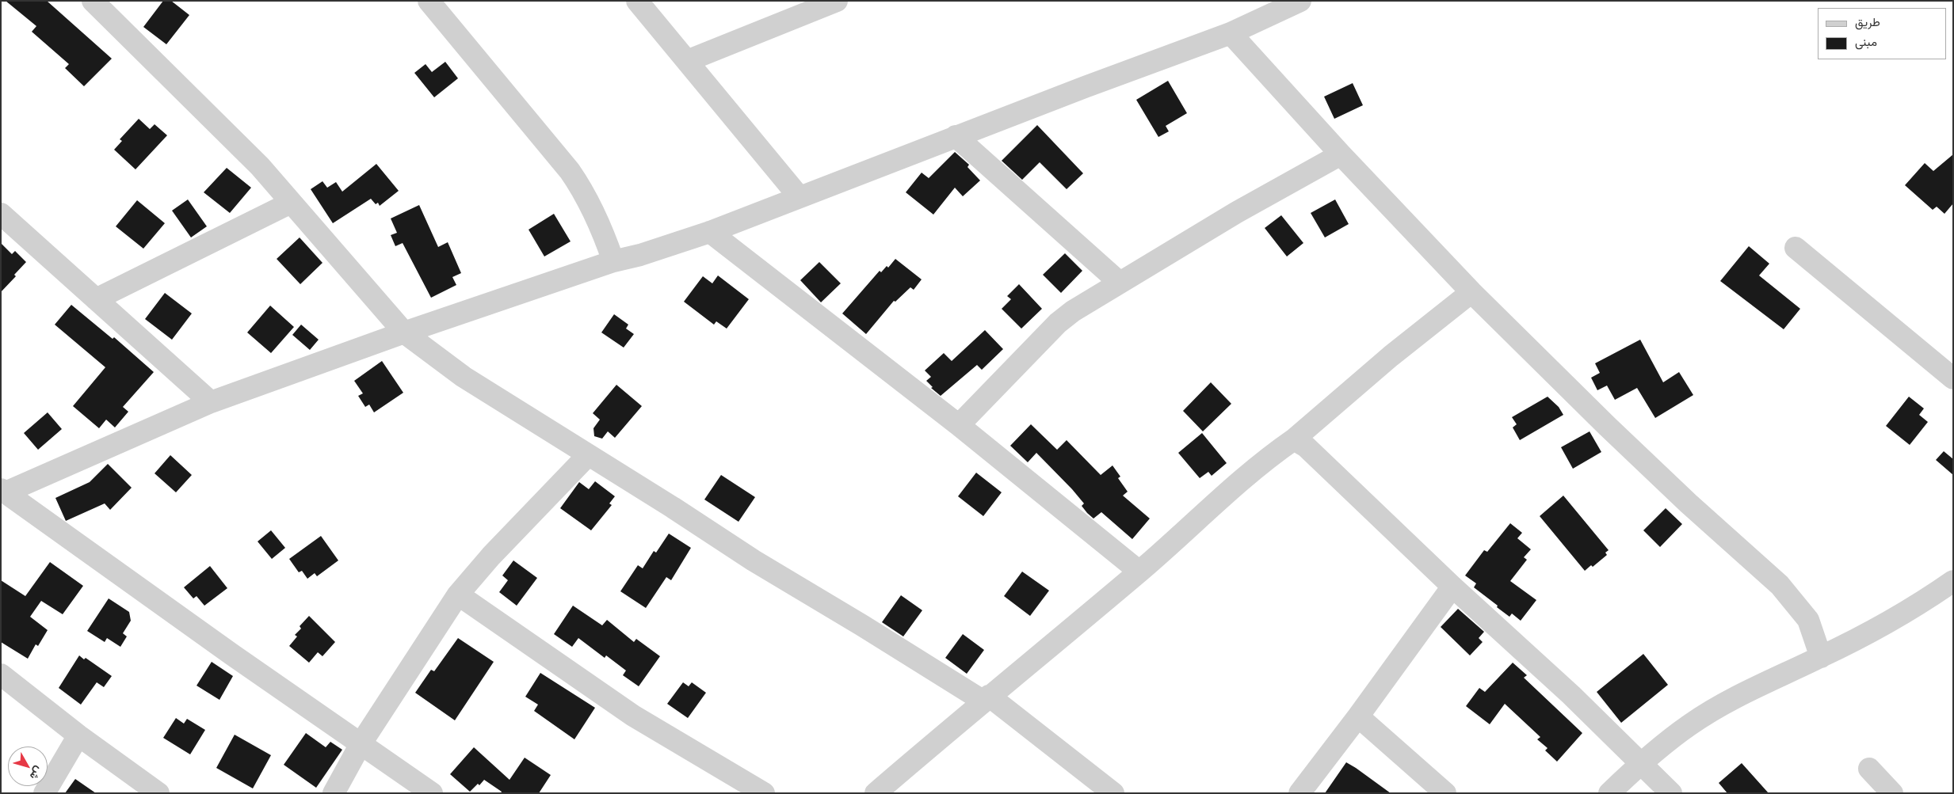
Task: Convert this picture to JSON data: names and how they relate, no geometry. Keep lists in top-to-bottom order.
{
  "legend": ["طريق", "مبنى"],
  "north": "bottom right"
}
